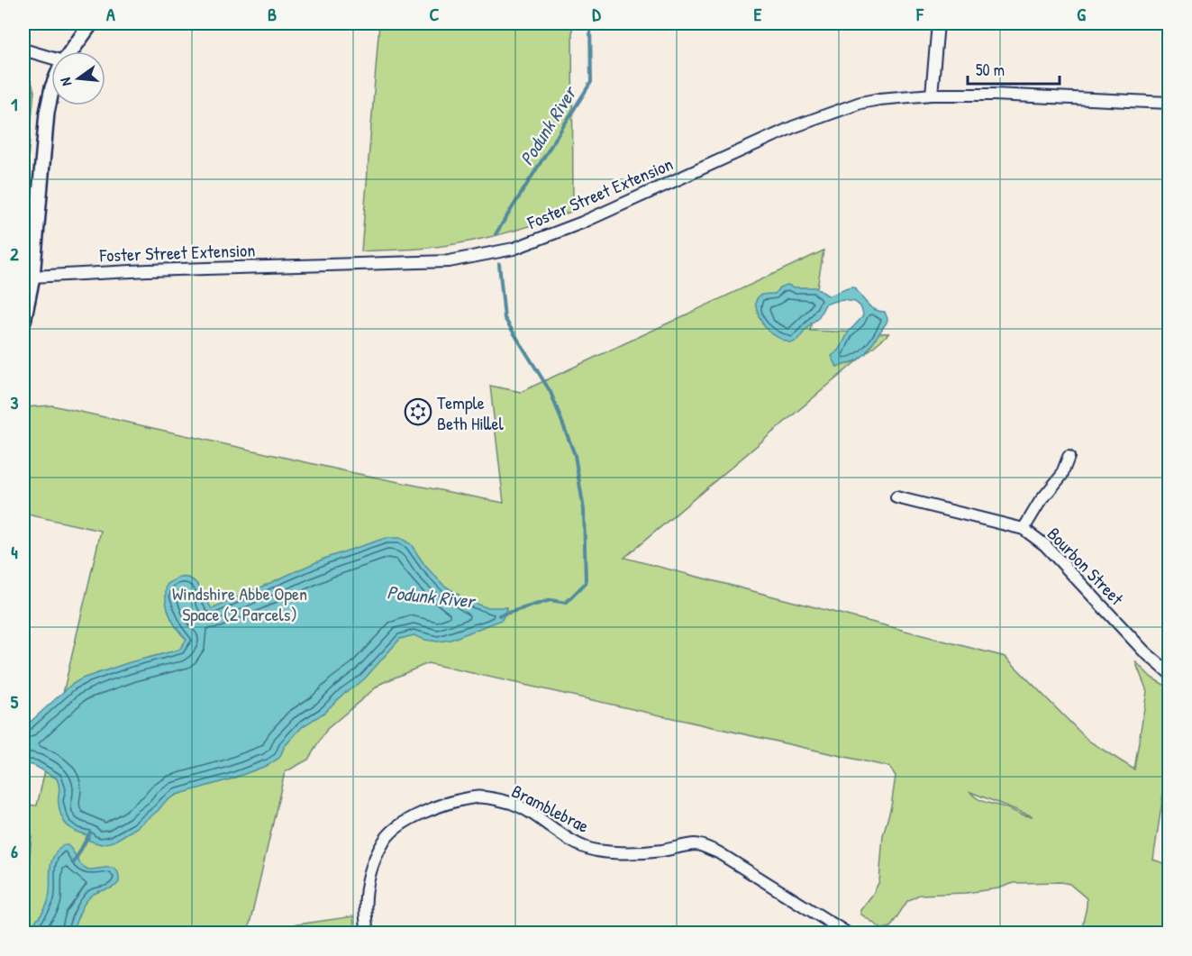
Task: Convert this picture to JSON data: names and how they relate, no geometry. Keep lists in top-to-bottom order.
{
  "streets": {
    "street": ["Foster Street Extension", "Bourbon Street", "Bramblebrae"]
  },
  "water": ["Podunk River"],
  "parks": ["Windshire Abbe Open Space (2 Parcels)"],
  "places": {
    "synagogue": ["Temple Beth Hillel"]
  },
  "scale_bar": "50 m",
  "north": "left",
  "grid": {
    "columns": [
      "A",
      "B",
      "C",
      "D",
      "E",
      "F",
      "G"
    ],
    "rows": [
      "1",
      "2",
      "3",
      "4",
      "5",
      "6"
    ]
  }
}
